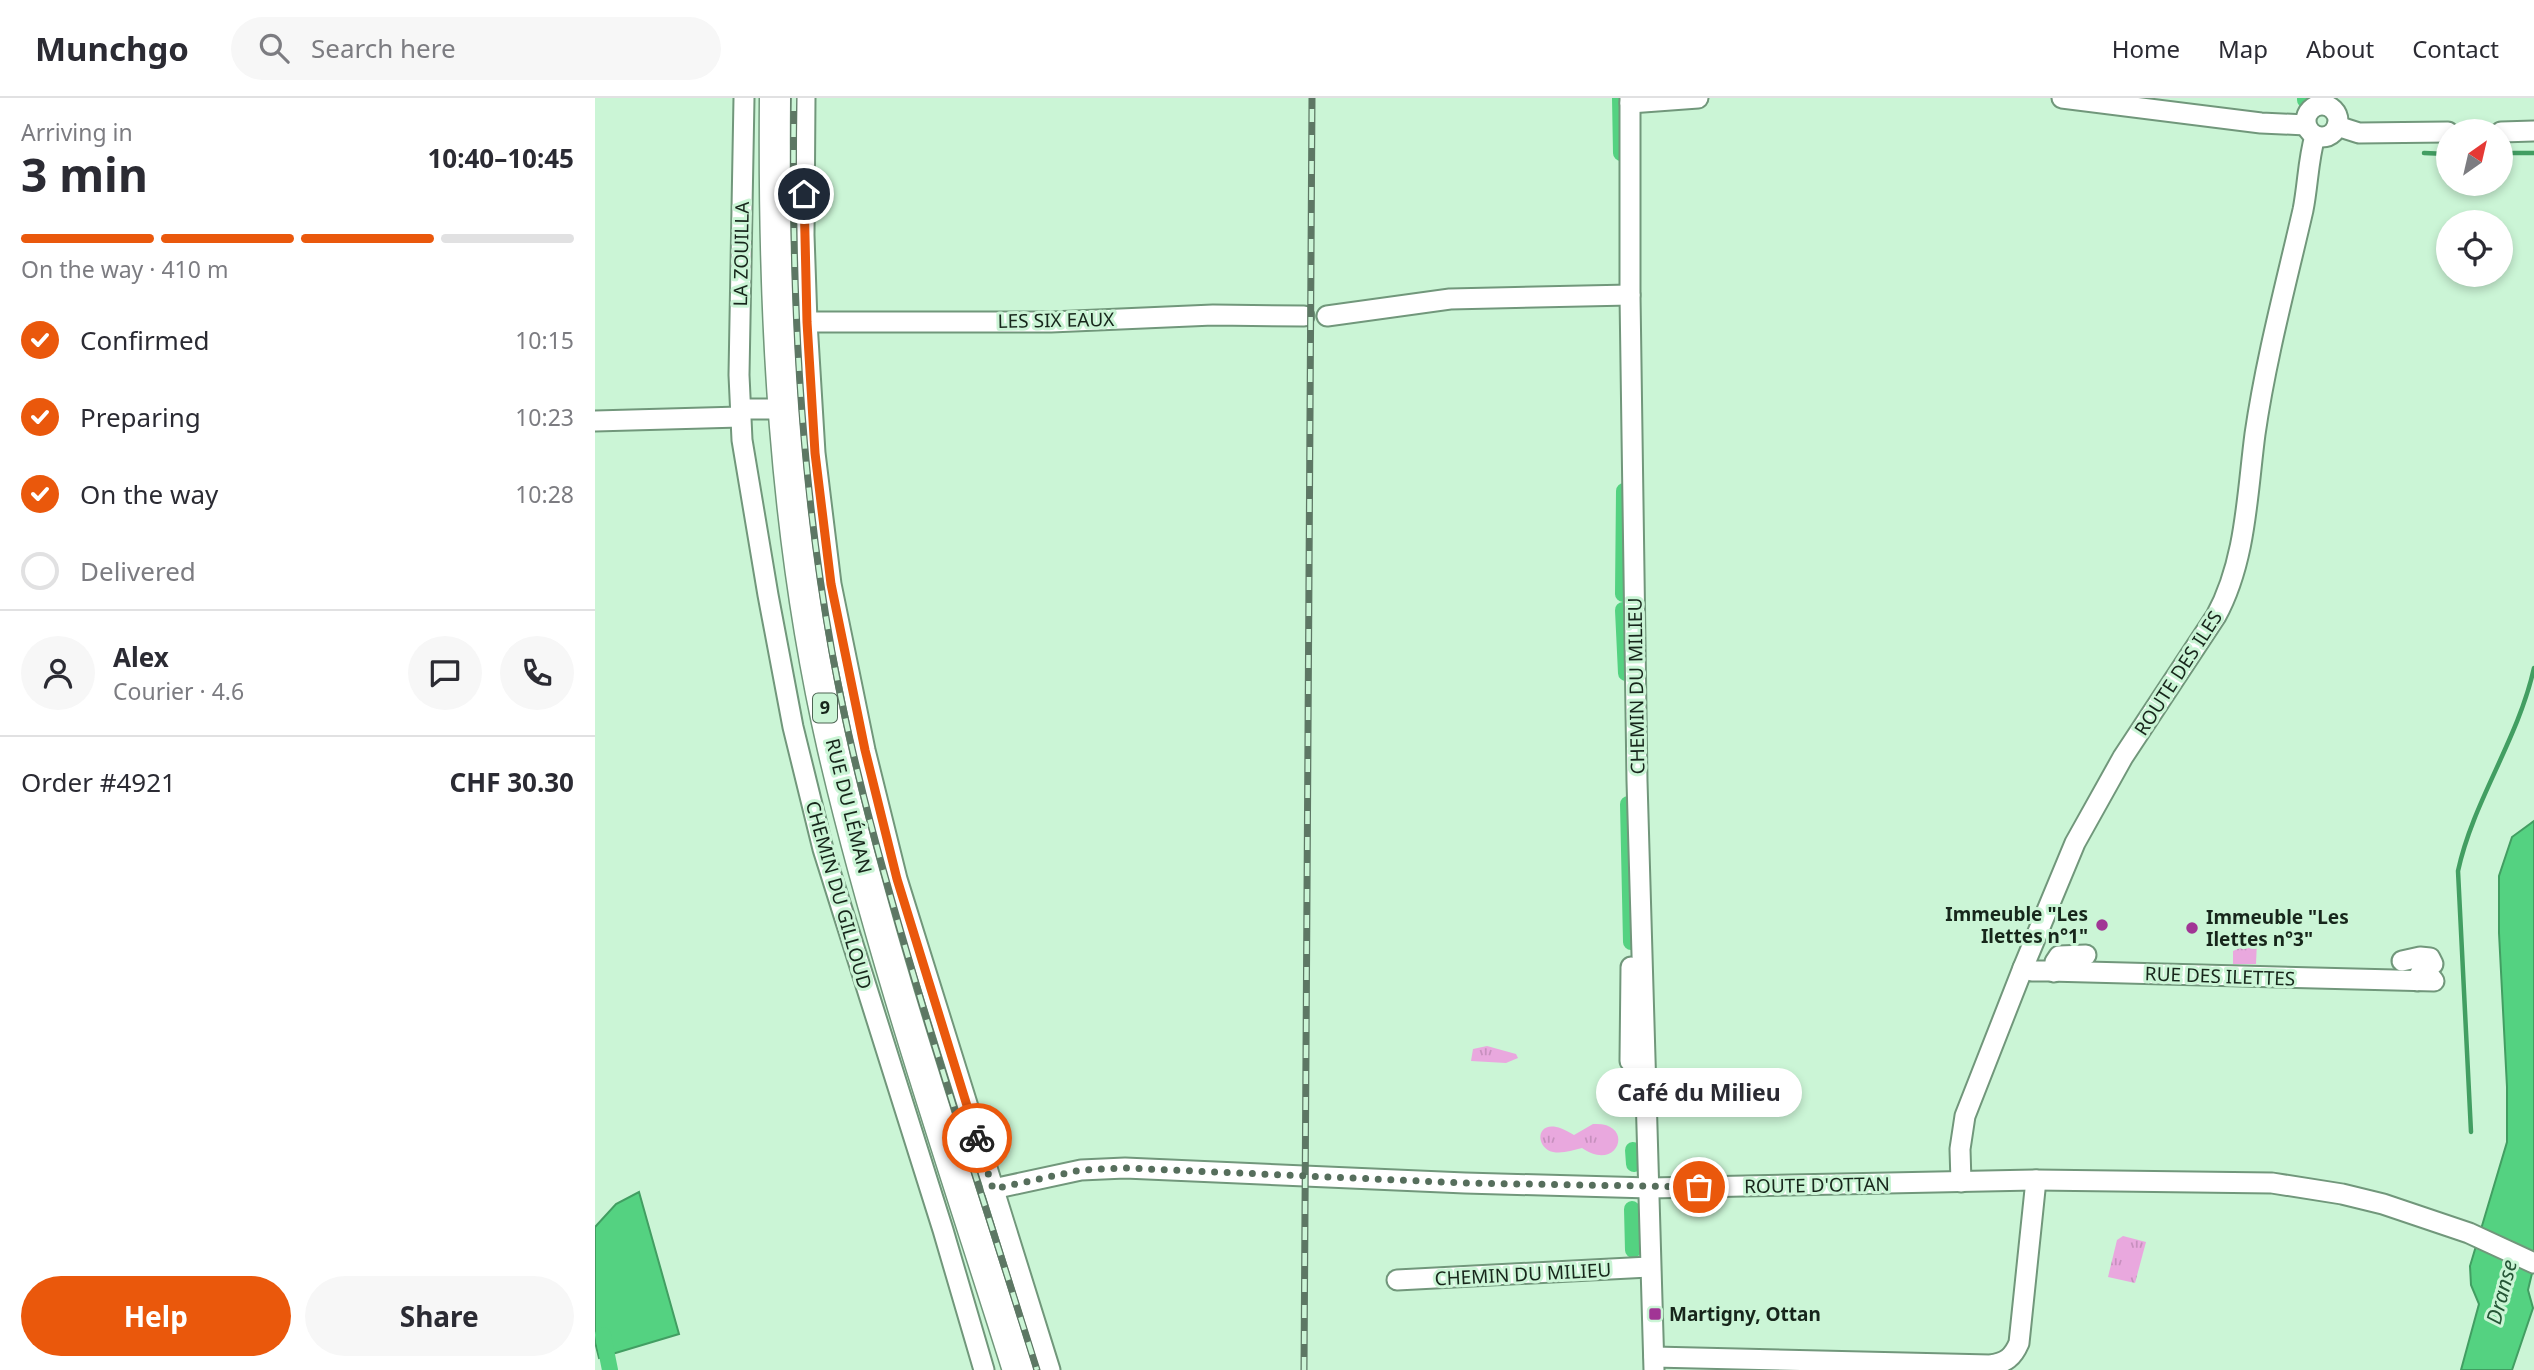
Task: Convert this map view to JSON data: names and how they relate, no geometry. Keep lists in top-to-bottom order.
{
  "streets": {
    "main road": ["9", "RUE DU LÉMAN"],
    "street": [
      "LA ZOUILLA",
      "LES SIX EAUX",
      "ROUTE DES ILES",
      "CHEMIN DU MILIEU",
      "CHEMIN DU GILLOUD",
      "RUE DES ILETTES",
      "ROUTE D'OTTAN"
    ]
  },
  "crossings": [
    ["LA ZOUILLA", "CHEMIN DU GILLOUD"],
    ["ROUTE DES ILES", "RUE DES ILETTES"],
    ["ROUTE DES ILES", "ROUTE D'OTTAN"],
    ["CHEMIN DU MILIEU", "ROUTE D'OTTAN"]
  ],
  "water": ["Dranse"],
  "places": {
    "other": ["Immeuble \"Les Ilettes n°1\"", "Immeuble \"Les Ilettes n°3\"", "Café du Milieu"],
    "transit": ["Martigny, Ottan"]
  },
  "north": "top right",
  "page": {
    "header": "Munchgo",
    "search": "Search here",
    "nav": [
      "Home",
      "Map",
      "About",
      "Contact"
    ],
    "heading": ["3 min", "Arriving in", "10:40–10:45"],
    "panel": [
      "Alex",
      "Courier · 4.6",
      "Order #4921",
      "CHF 30.30"
    ],
    "bar": "On the way · 410 m",
    "list": [
      ["Confirmed", "10:15"],
      ["Preparing", "10:23"],
      ["On the way", "10:28"],
      "Delivered"
    ],
    "bubble": "Café du Milieu",
    "buttons": ["Help", "Share"]
  }
}
